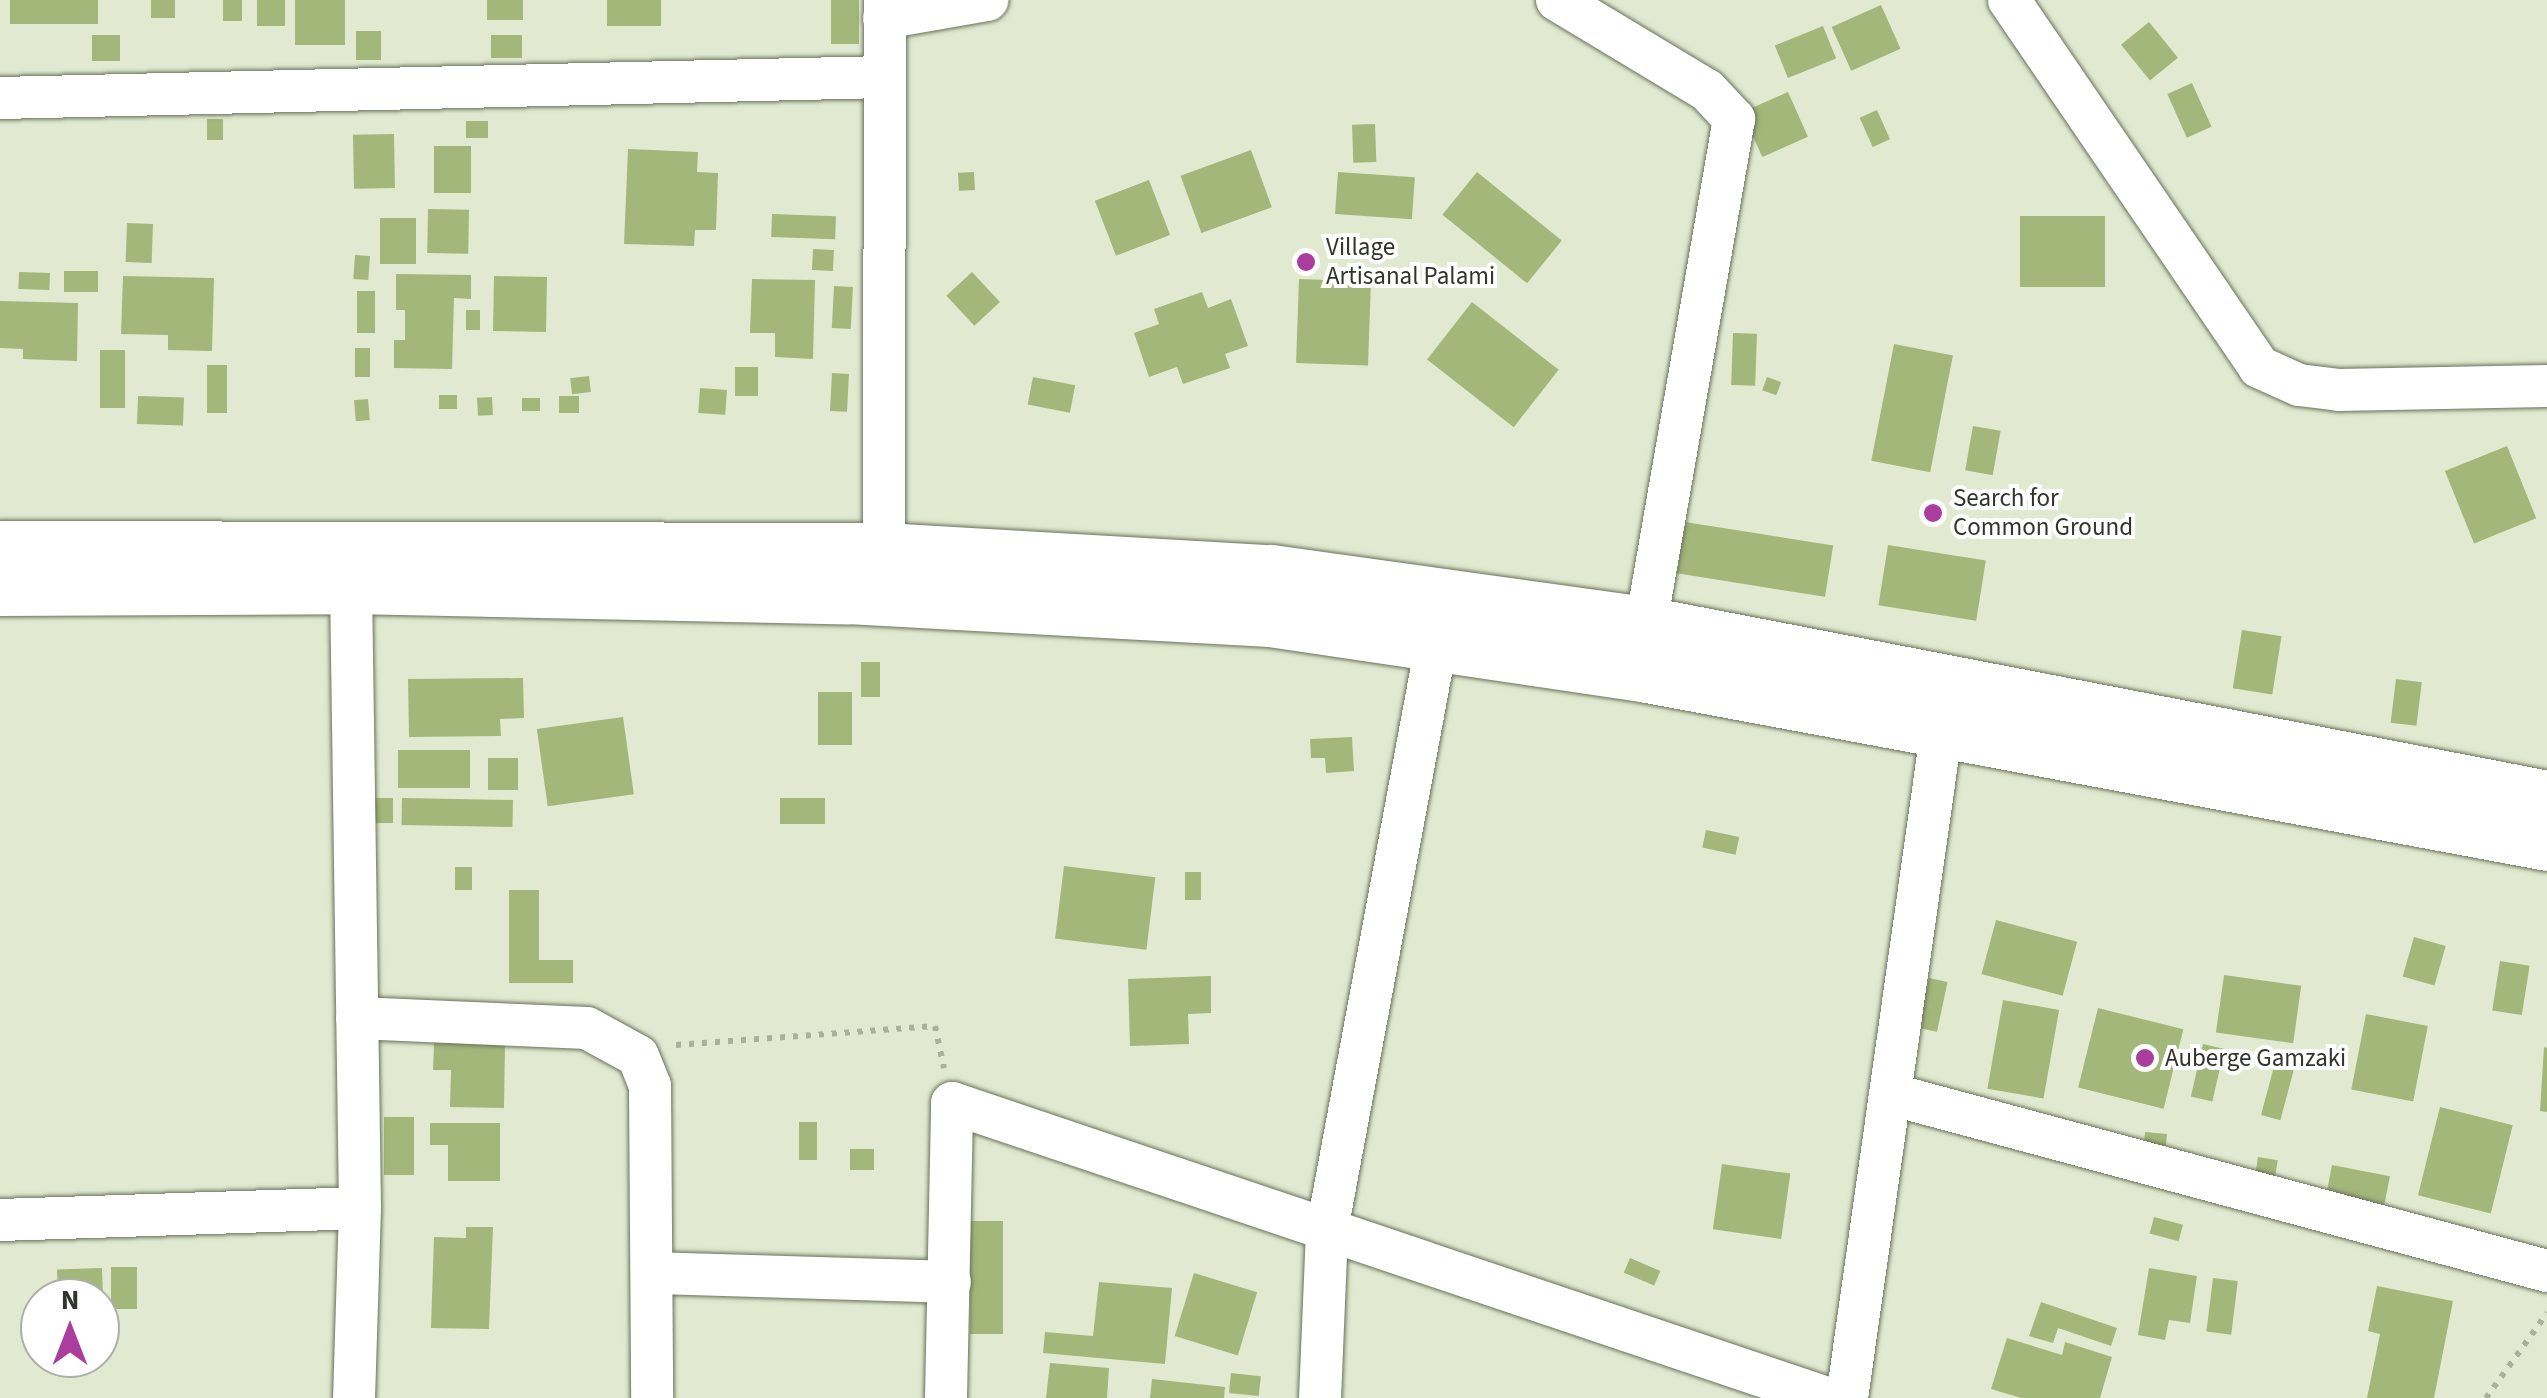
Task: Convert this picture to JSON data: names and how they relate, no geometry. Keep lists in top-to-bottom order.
{
  "places": ["Village Artisanal Palami", "Search for Common Ground", "Auberge Gamzaki"],
  "north": "top"
}
